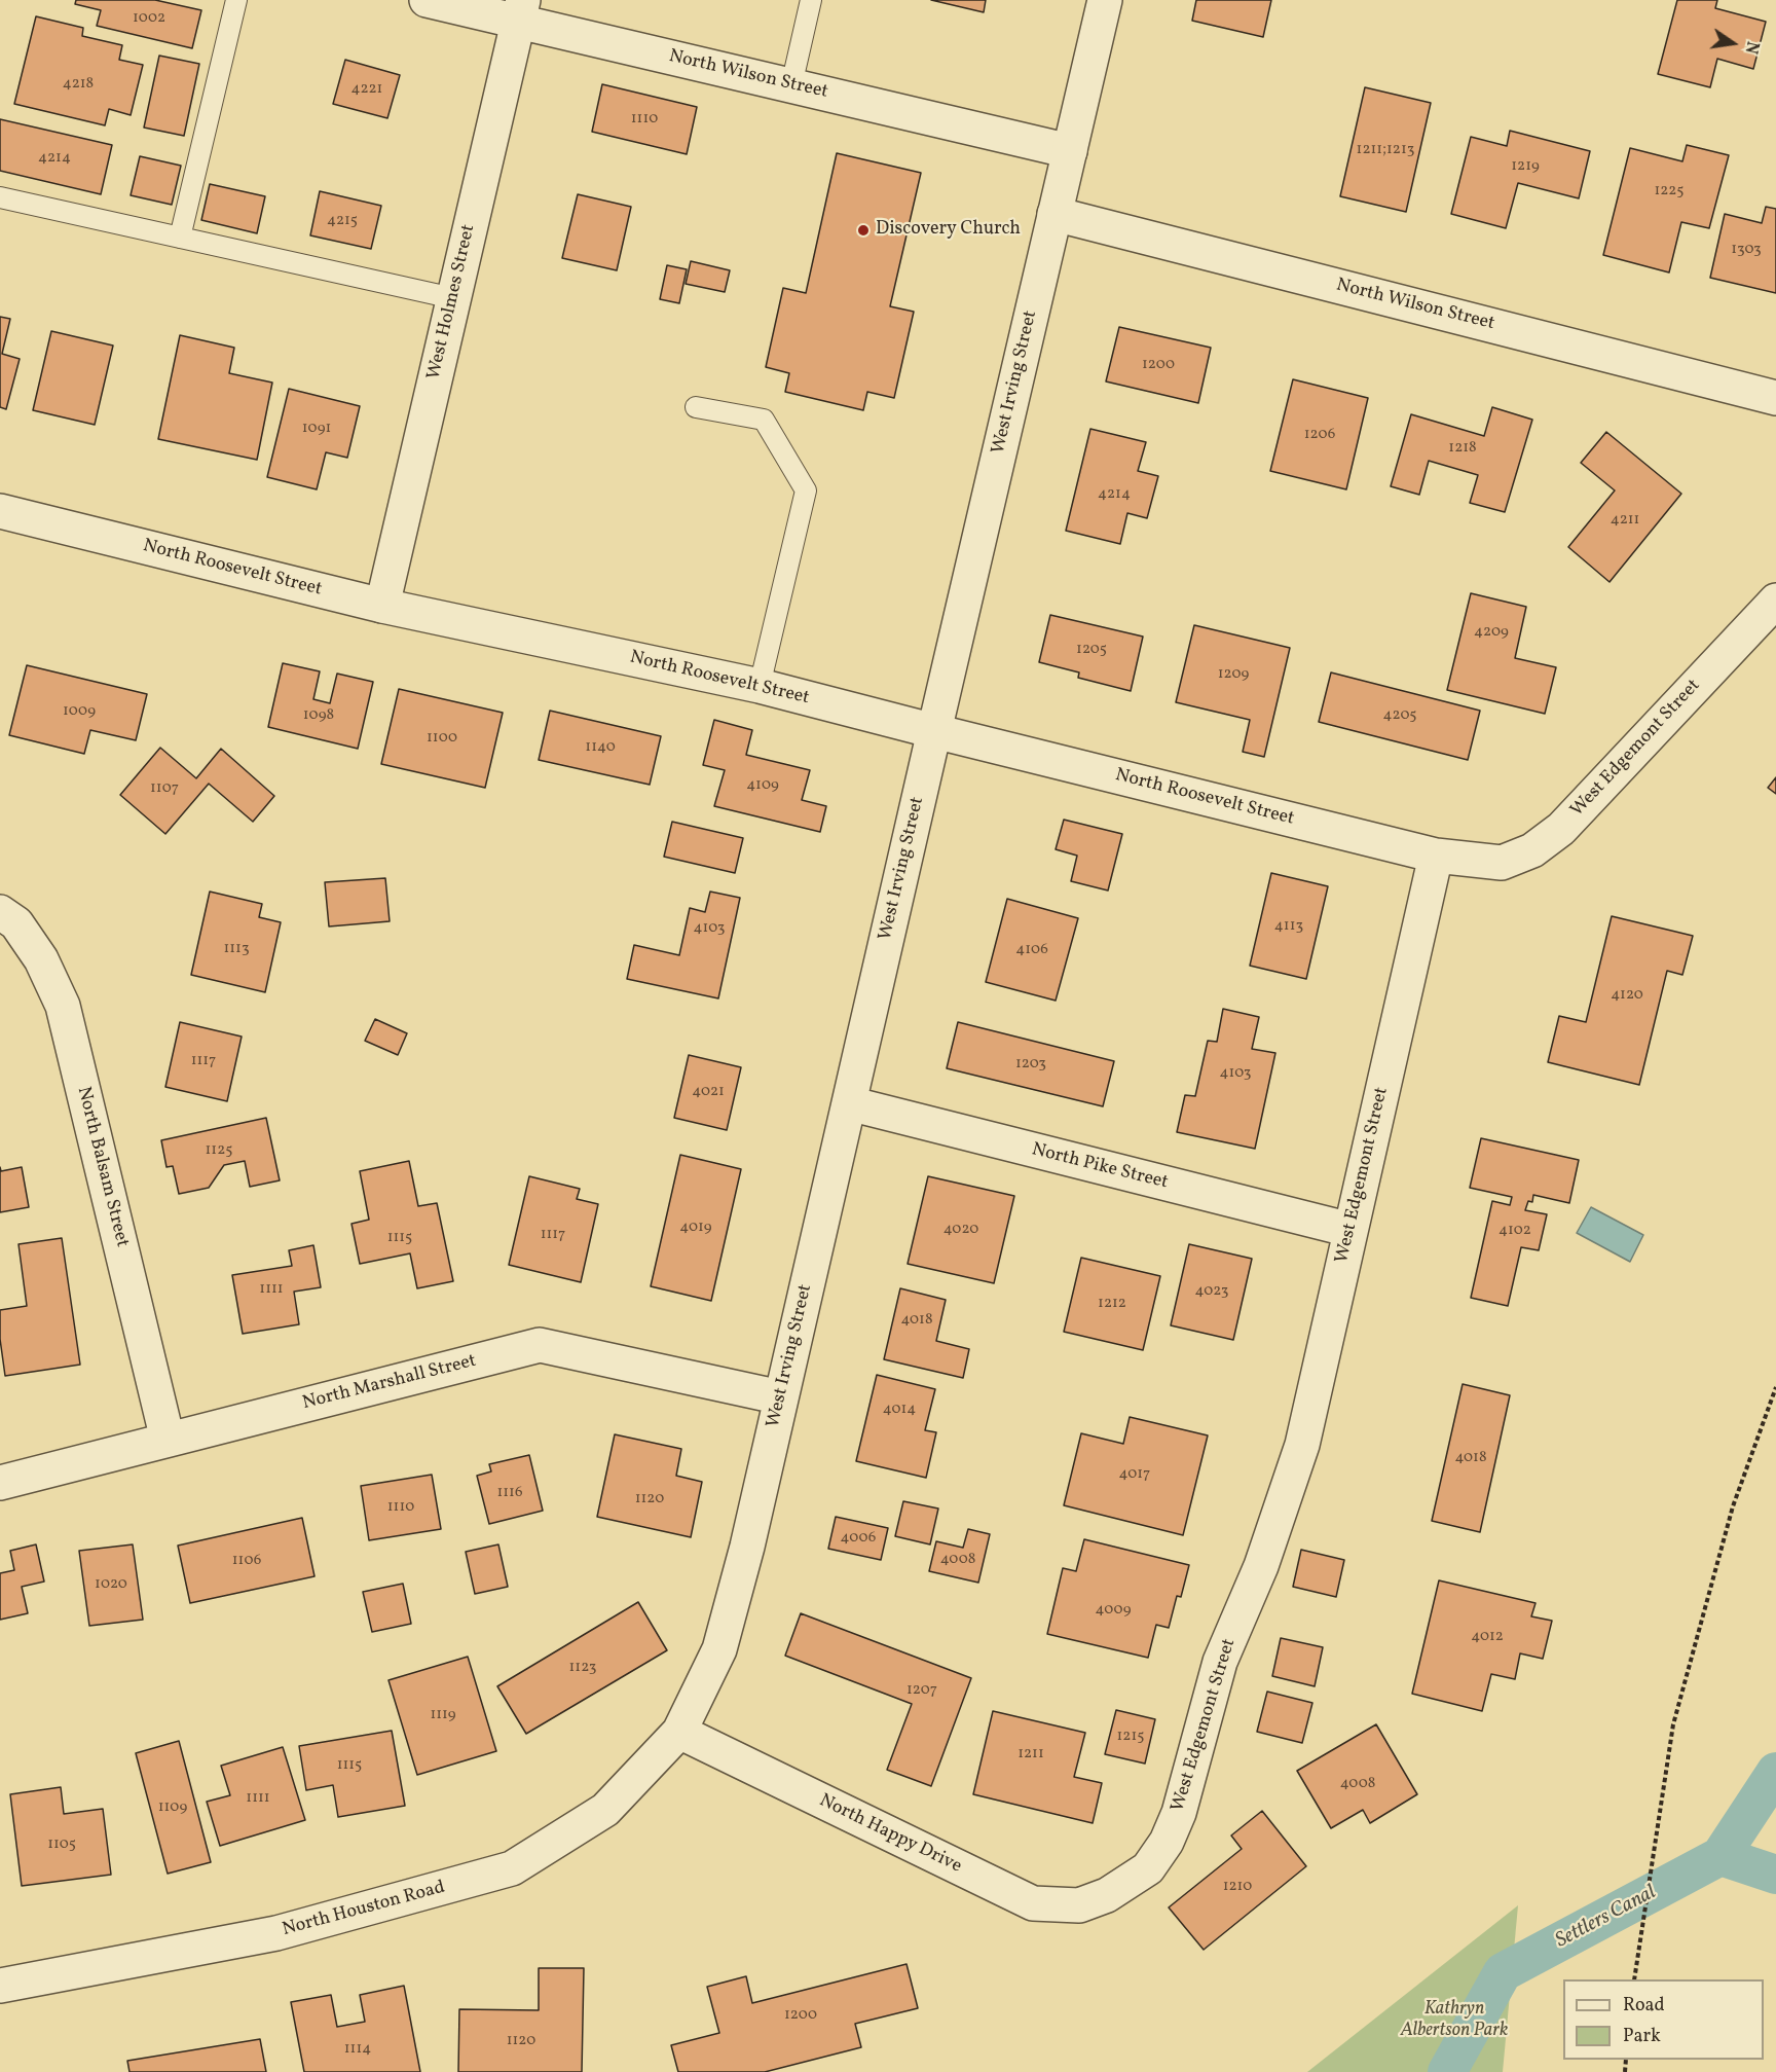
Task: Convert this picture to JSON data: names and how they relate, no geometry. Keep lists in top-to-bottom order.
{
  "streets": {
    "street": [
      "North Wilson Street",
      "West Holmes Street",
      "West Irving Street",
      "North Roosevelt Street",
      "West Edgemont Street",
      "North Balsam Street",
      "North Pike Street",
      "North Marshall Street",
      "North Happy Drive",
      "North Houston Road"
    ]
  },
  "crossings": [
    ["North Wilson Street", "West Holmes Street"],
    ["North Wilson Street", "West Irving Street"],
    ["West Holmes Street", "North Roosevelt Street"],
    ["West Irving Street", "North Roosevelt Street"],
    ["West Irving Street", "North Pike Street"],
    ["West Irving Street", "North Marshall Street"],
    ["West Irving Street", "North Happy Drive"],
    ["West Irving Street", "North Houston Road"],
    ["North Roosevelt Street", "West Edgemont Street"],
    ["West Edgemont Street", "North Pike Street"],
    ["West Edgemont Street", "North Happy Drive"],
    ["North Balsam Street", "North Marshall Street"],
    ["North Happy Drive", "North Houston Road"]
  ],
  "water": ["Settlers Canal"],
  "parks": ["Kathryn Albertson Park"],
  "places": ["Discovery Church"],
  "house_numbers": [
    "1002",
    "4218",
    "4221",
    "1110",
    "1211;1213",
    "4214",
    "1219",
    "1225",
    "4215",
    "1303",
    "1200",
    "1091",
    "1206",
    "1218",
    "4214",
    "4211",
    "4209",
    "1205",
    "1209",
    "1009",
    "1098",
    "4205",
    "1100",
    "1140",
    "4109",
    "1107",
    "4113",
    "4103",
    "1113",
    "4106",
    "4120",
    "1117",
    "1203",
    "4103",
    "4021",
    "1125",
    "4019",
    "4020",
    "4102",
    "1117",
    "1115",
    "1111",
    "4023",
    "1212",
    "4018",
    "4014",
    "4018",
    "4017",
    "1116",
    "1120",
    "1110",
    "4006",
    "4008",
    "1106",
    "1020",
    "4009",
    "4012",
    "1123",
    "1207",
    "1119",
    "1215",
    "1211",
    "1115",
    "4008",
    "1111",
    "1109",
    "1105",
    "1210",
    "1200",
    "1120",
    "1114"
  ],
  "legend": ["Road", "Park"],
  "north": "right"
}
